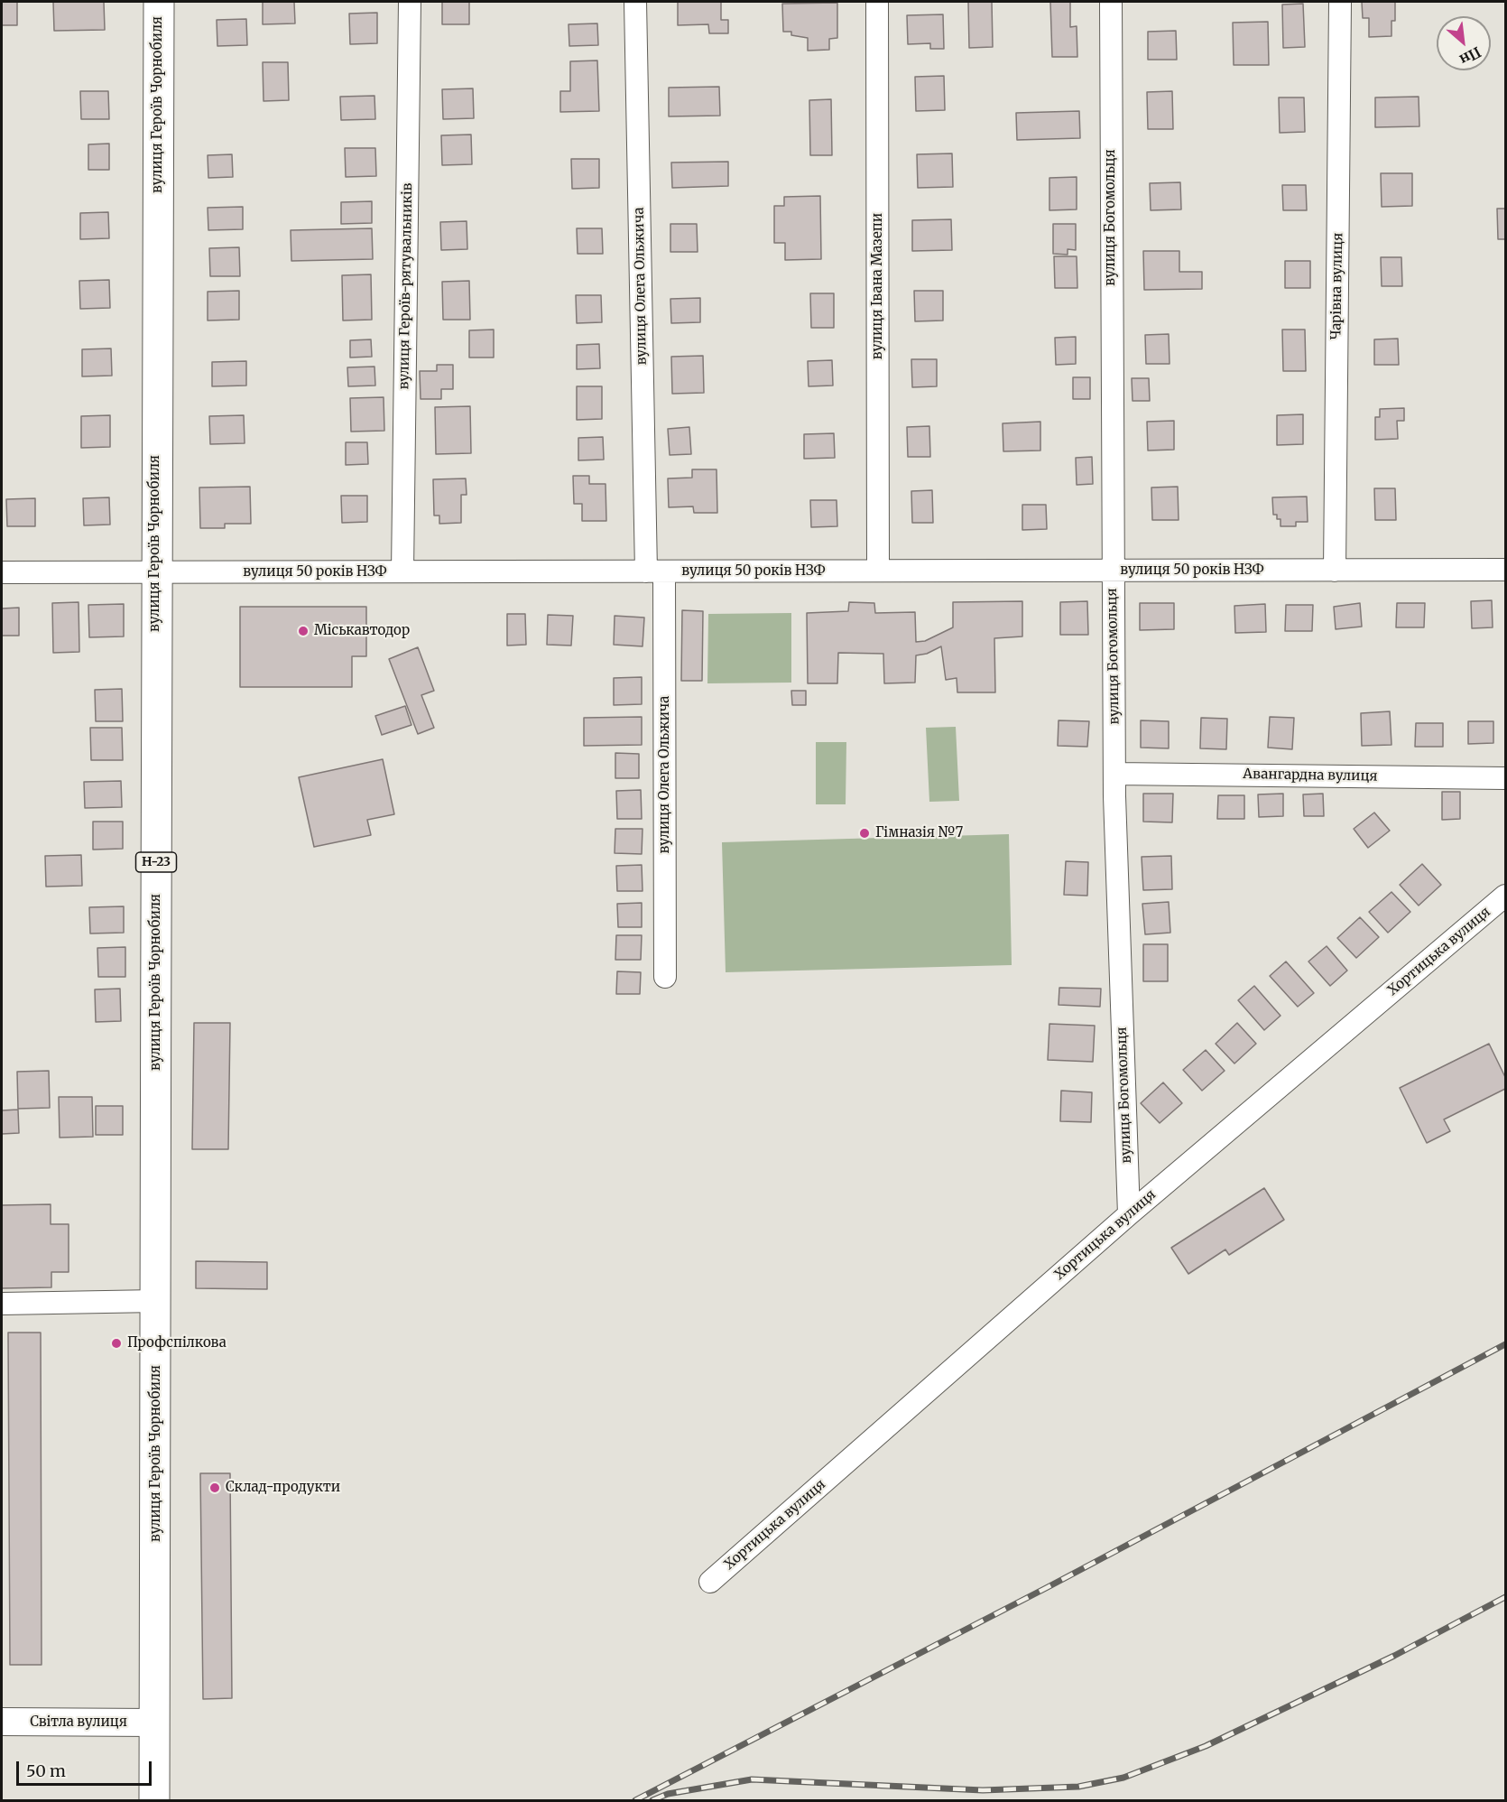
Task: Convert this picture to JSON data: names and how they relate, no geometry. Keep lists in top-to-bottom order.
{
  "streets": {
    "main road": ["вулиця Героїв Чорнобиля", "Н-23"],
    "street": [
      "вулиця Богомольця",
      "вулиця Героїв-рятувальників",
      "вулиця Олега Ольжича",
      "вулиця Івана Мазепи",
      "Чарівна вулиця",
      "вулиця 50 років НЗФ",
      "Авангардна вулиця",
      "Хортицька вулиця",
      "Світла вулиця"
    ]
  },
  "crossings": [
    ["вулиця Героїв Чорнобиля", "вулиця 50 років НЗФ"],
    ["вулиця Героїв Чорнобиля", "Світла вулиця"],
    ["вулиця Богомольця", "вулиця 50 років НЗФ"],
    ["вулиця Богомольця", "Авангардна вулиця"],
    ["вулиця Богомольця", "Хортицька вулиця"],
    ["вулиця Героїв-рятувальників", "вулиця 50 років НЗФ"],
    ["вулиця Олега Ольжича", "вулиця 50 років НЗФ"],
    ["вулиця Івана Мазепи", "вулиця 50 років НЗФ"],
    ["Чарівна вулиця", "вулиця 50 років НЗФ"]
  ],
  "places": [
    "Міськавтодор",
    "Гімназія №7",
    "Профспілкова",
    "Склад-продукти"
  ],
  "scale_bar": "50 m",
  "north": "bottom right"
}
